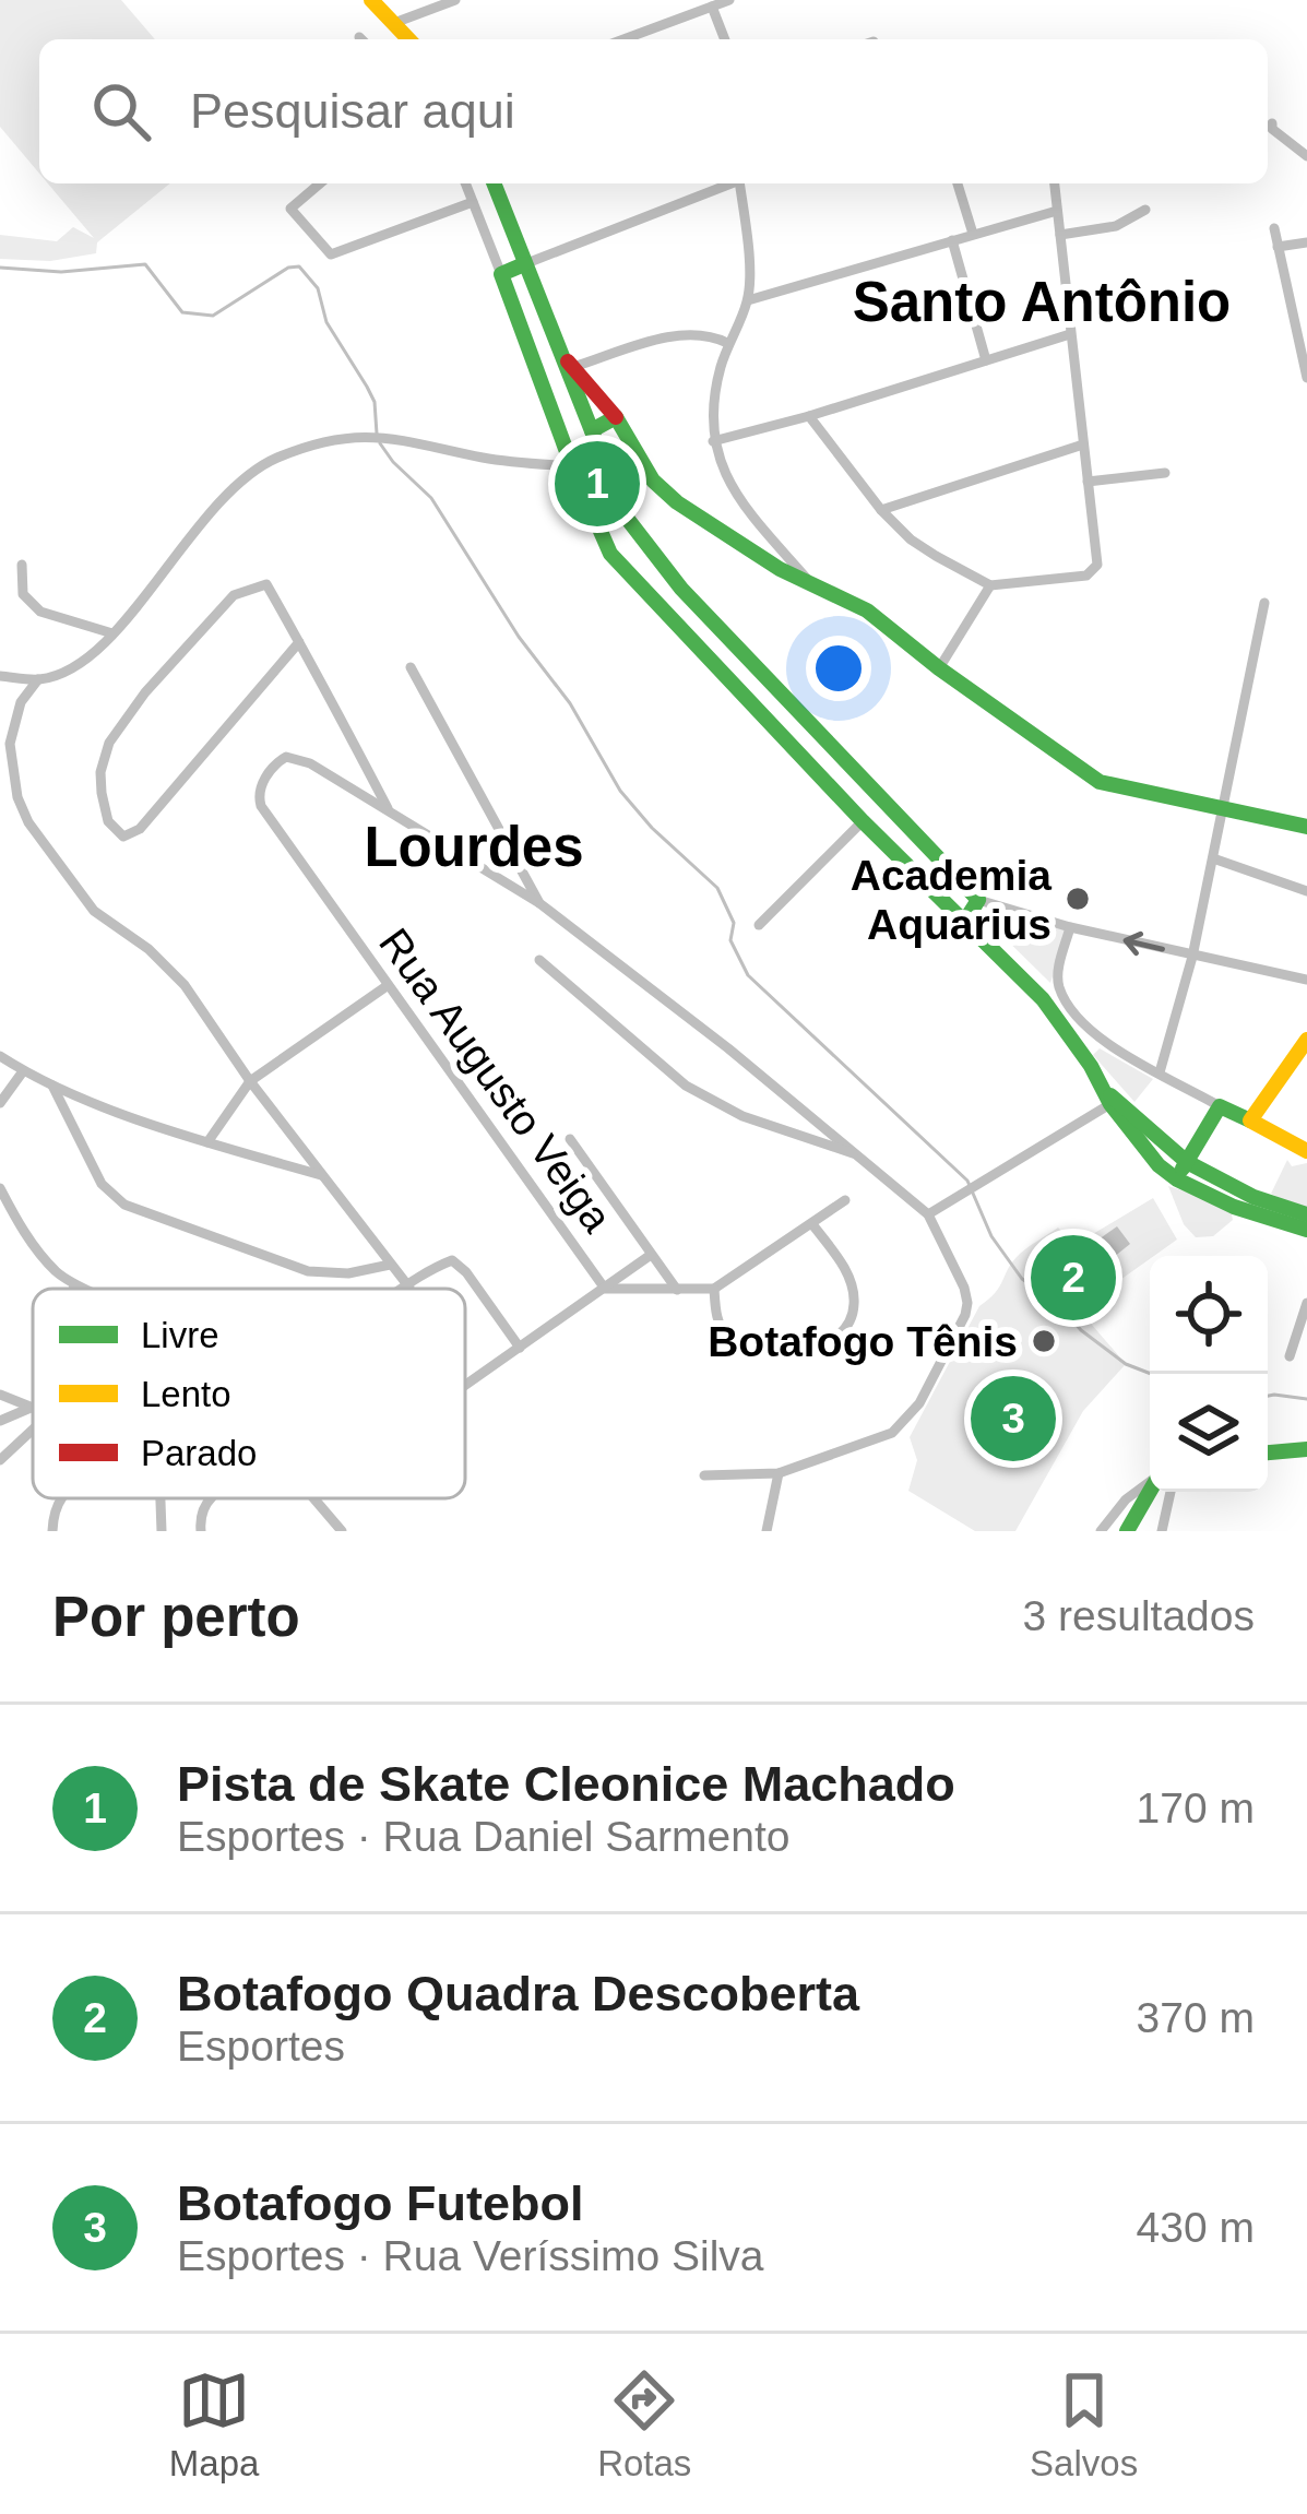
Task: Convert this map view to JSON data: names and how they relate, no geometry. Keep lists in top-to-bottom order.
{
  "streets": {
    "street": ["Rua Augusto Veiga"]
  },
  "districts": ["Santo Antônio", "Lourdes"],
  "places": ["Academia Aquarius", "Botafogo Tênis"],
  "legend": ["Livre", "Lento", "Parado"],
  "page": {
    "search": "Pesquisar aqui",
    "pins": ["1", "2", "3"],
    "heading": ["Por perto", "3 resultados"],
    "list": [
      {
        "mark": "1",
        "name": "Pista de Skate Cleonice Machado",
        "note": "Esportes · Rua Daniel Sarmento",
        "value": "170 m"
      },
      {
        "mark": "2",
        "name": "Botafogo Quadra Descoberta",
        "note": "Esportes",
        "value": "370 m"
      },
      {
        "mark": "3",
        "name": "Botafogo Futebol",
        "note": "Esportes · Rua Veríssimo Silva",
        "value": "430 m"
      }
    ],
    "nav": ["Mapa", "Rotas", "Salvos"]
  }
}
